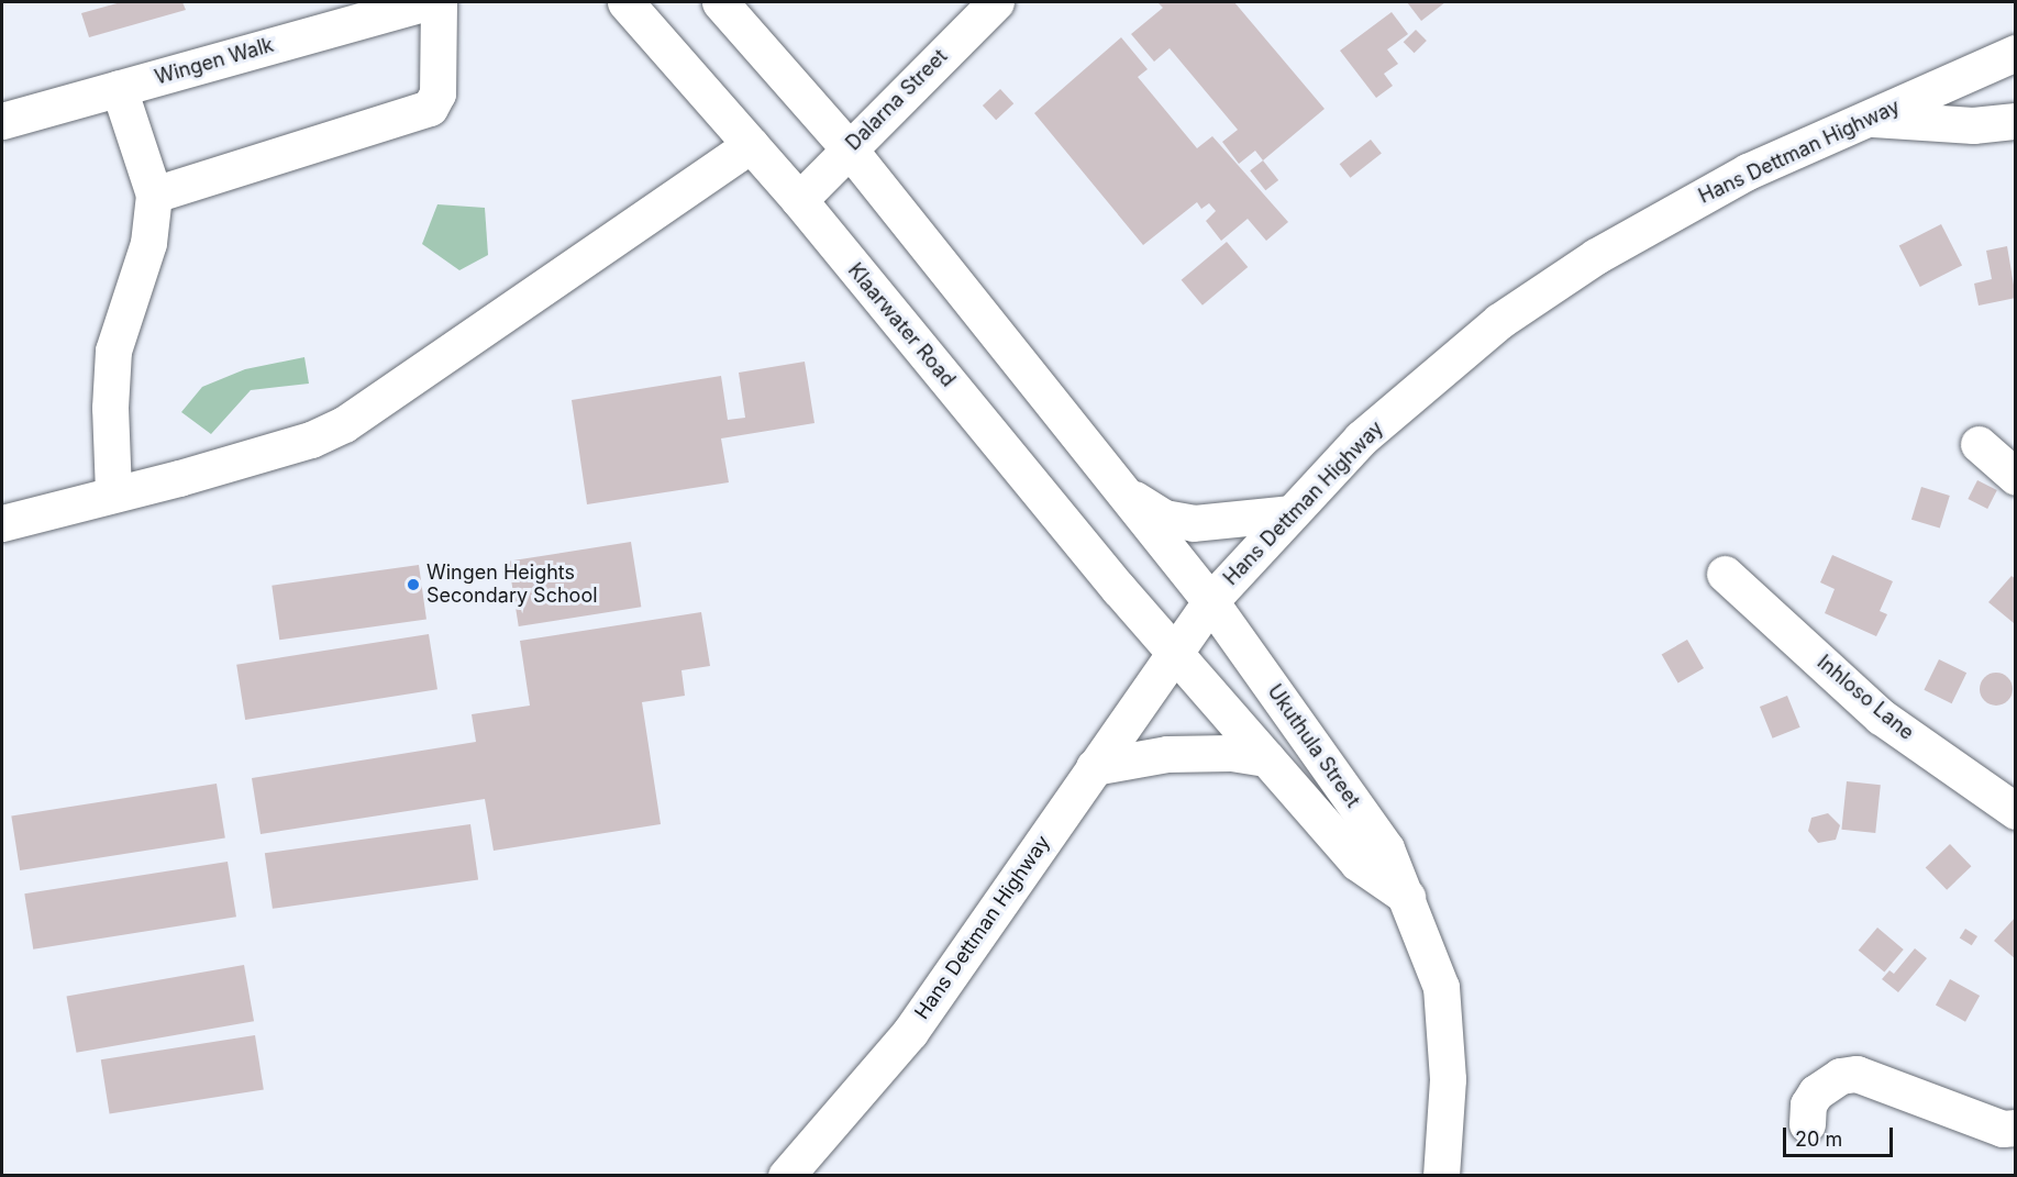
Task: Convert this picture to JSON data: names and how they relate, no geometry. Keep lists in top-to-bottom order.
{
  "streets": {
    "street": [
      "Wingen Walk",
      "Dalarna Street",
      "Hans Dettman Highway",
      "Klaarwater Road",
      "Inhloso Lane",
      "Ukuthula Street"
    ]
  },
  "crossings": [
    ["Dalarna Street", "Klaarwater Road"],
    ["Hans Dettman Highway", "Klaarwater Road"],
    ["Hans Dettman Highway", "Ukuthula Street"],
    ["Klaarwater Road", "Ukuthula Street"]
  ],
  "places": ["Wingen Heights Secondary School"],
  "scale_bar": "20 m"
}
